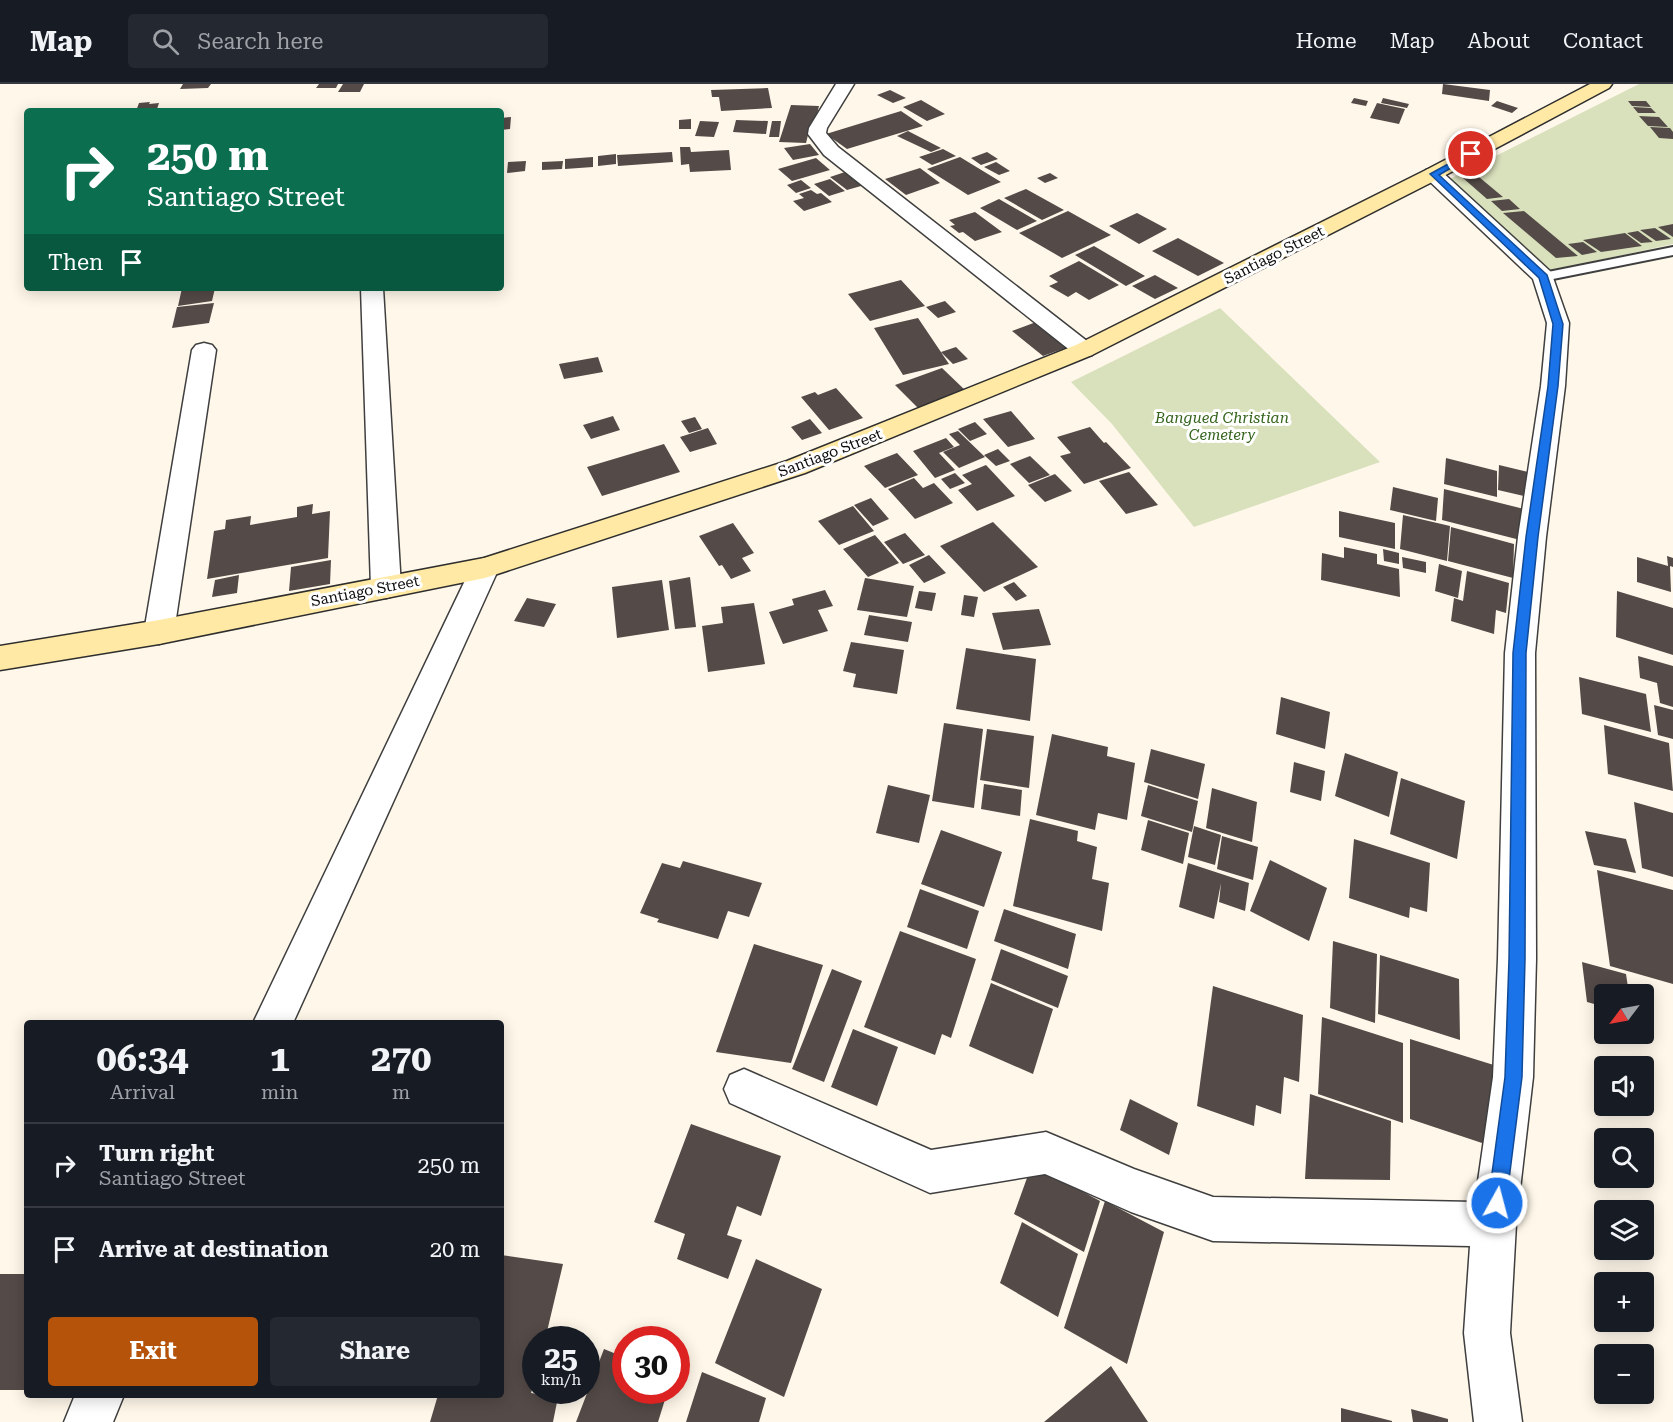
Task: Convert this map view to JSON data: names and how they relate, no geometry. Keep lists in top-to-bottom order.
{
  "streets": {
    "street": ["Santiago Street"]
  },
  "parks": ["Bangued Christian Cemetery"],
  "north": "bottom left",
  "page": {
    "header": "Map",
    "search": "Search here",
    "nav": [
      "Home",
      "Map",
      "About",
      "Contact"
    ],
    "turn": ["250 m", "Santiago Street"],
    "then": "Then",
    "map_buttons": ["+", "−"],
    "eta": [
      "06:34",
      "Arrival",
      "1",
      "min",
      "270",
      "m"
    ],
    "list": [
      {
        "name": "Turn right",
        "note": "Santiago Street",
        "value": "250 m"
      },
      {
        "name": "Arrive at destination",
        "value": "20 m"
      }
    ],
    "buttons": ["Exit", "Share"],
    "speed": "25 km/h",
    "limit": "30"
  }
}
